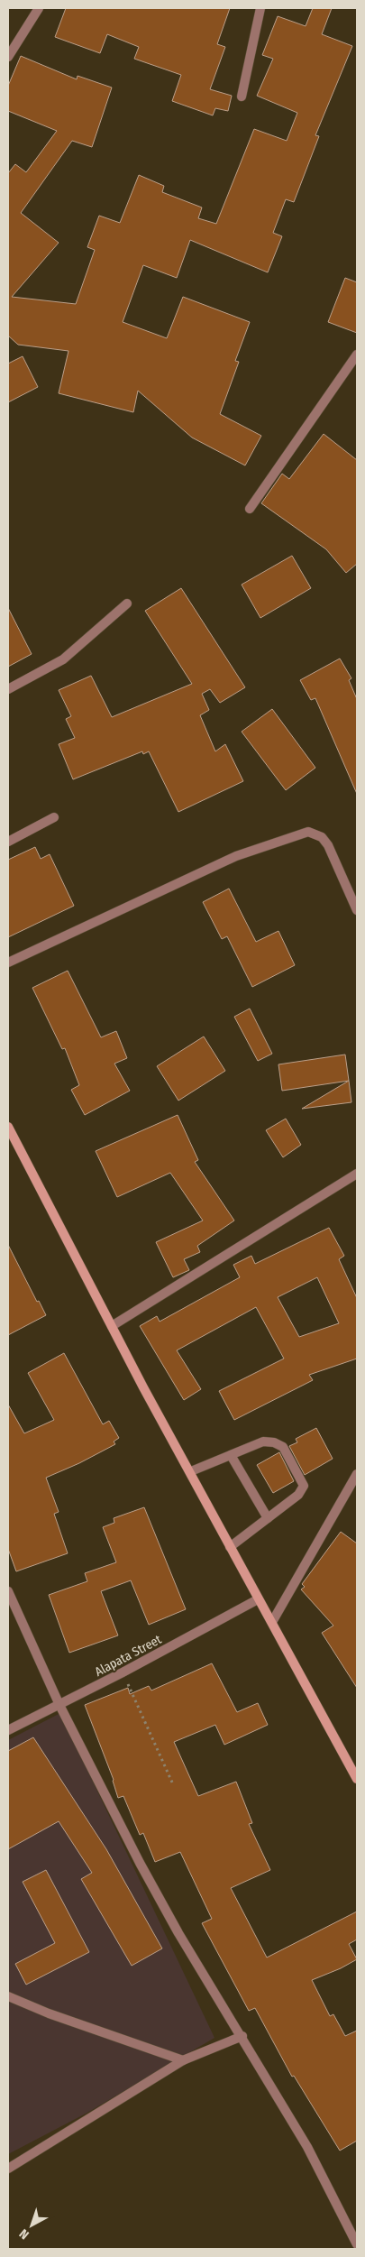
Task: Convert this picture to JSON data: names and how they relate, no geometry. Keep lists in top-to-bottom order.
{
  "streets": {
    "street": ["Alapata Street"]
  },
  "north": "bottom left"
}
